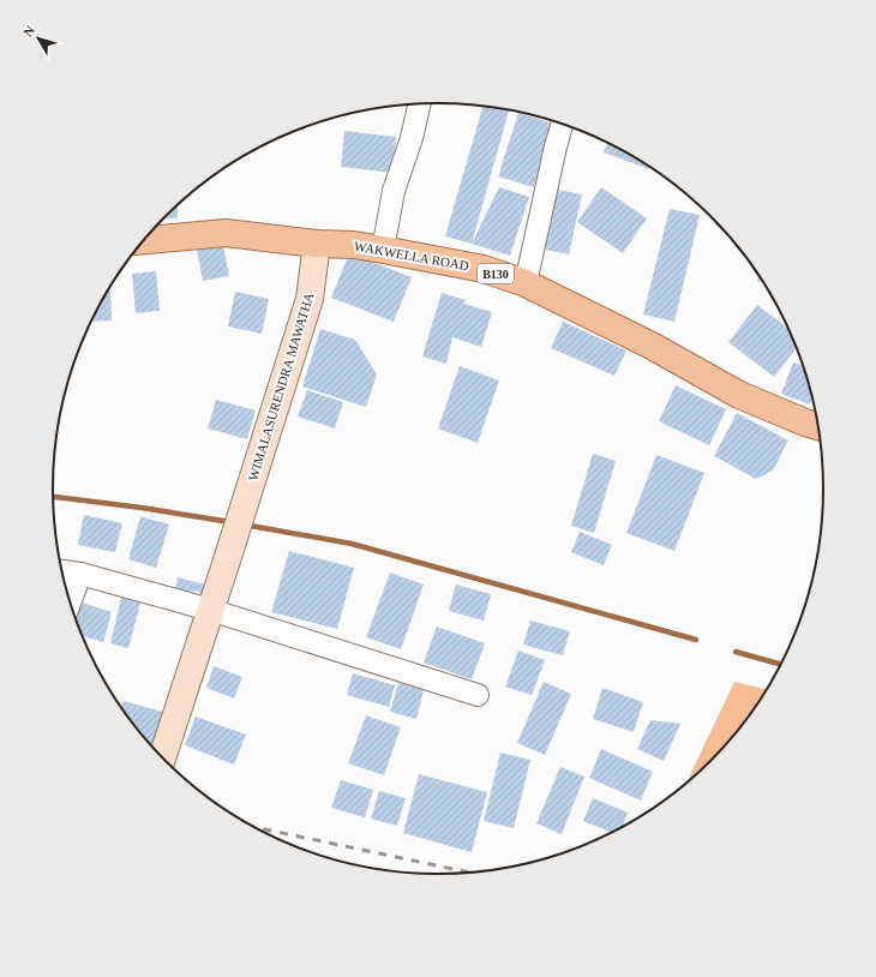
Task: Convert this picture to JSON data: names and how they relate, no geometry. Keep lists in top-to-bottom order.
{
  "streets": {
    "main road": ["WAKWELLA ROAD", "B130"],
    "street": ["WIMALASURENDRA MAWATHA"]
  },
  "crossings": [
    ["WAKWELLA ROAD", "WIMALASURENDRA MAWATHA"]
  ],
  "north": "top left"
}
